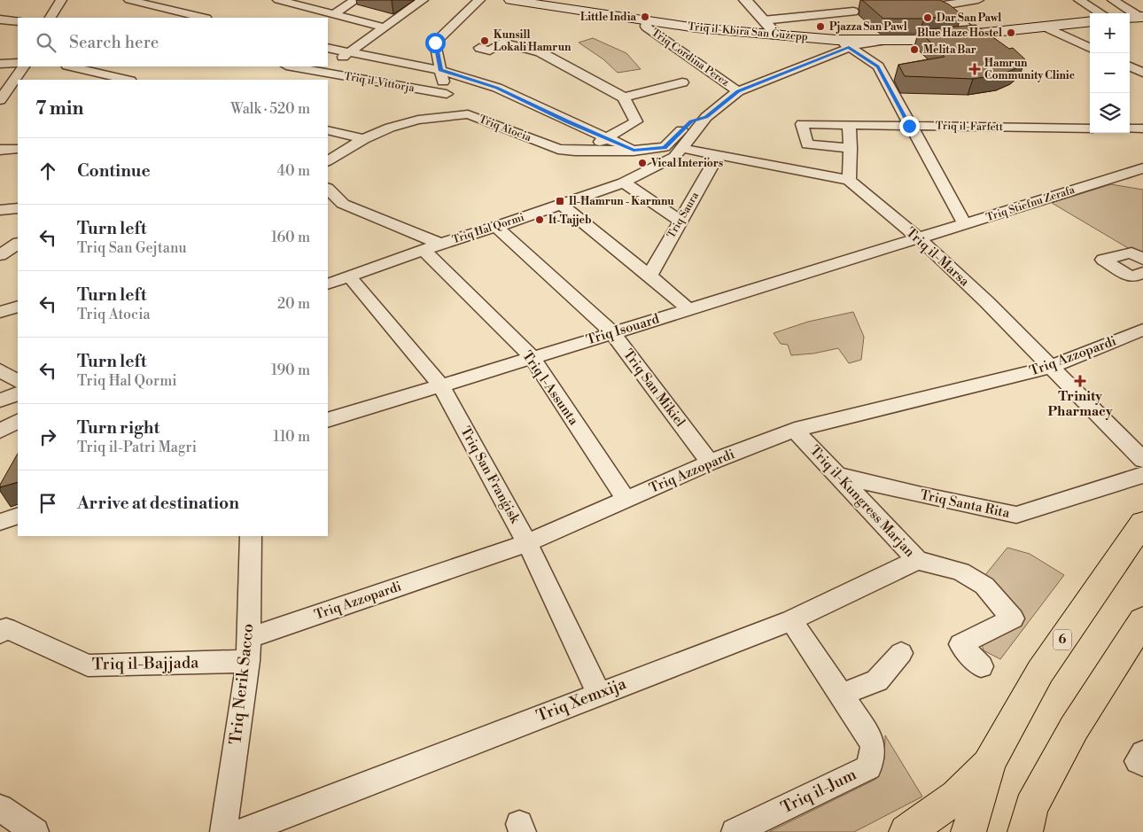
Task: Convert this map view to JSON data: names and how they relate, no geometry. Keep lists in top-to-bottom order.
{
  "streets": {
    "highway": ["6"],
    "main road": ["Triq il-Kbira San Ġużepp"],
    "street": [
      "Triq Cordina Perez",
      "Triq il-Vittorja",
      "Triq il-Farfett",
      "Triq Atocia",
      "Triq Stiefnu Zerafa",
      "Triq Saura",
      "Triq Ħal Qormi",
      "Triq il-Marsa",
      "Triq Isouard",
      "Triq Azzopardi",
      "Triq l-Assunta",
      "Triq San Mikiel",
      "Triq San Franġisk",
      "Triq il-Kungress Marjan",
      "Triq Santa Rita",
      "Triq il-Bajjada",
      "Triq Nerik Sacco",
      "Triq Xemxija",
      "Triq il-Jum"
    ]
  },
  "crossings": [
    ["Triq il-Kbira San Ġużepp", "Triq Cordina Perez"],
    ["Triq il-Kbira San Ġużepp", "Triq Ħal Qormi"],
    ["Triq Cordina Perez", "Triq Ħal Qormi"],
    ["Triq Atocia", "Triq Ħal Qormi"],
    ["Triq Stiefnu Zerafa", "Triq il-Marsa"],
    ["Triq Stiefnu Zerafa", "Triq Isouard"],
    ["Triq Saura", "Triq il-Marsa"],
    ["Triq Ħal Qormi", "Triq il-Marsa"],
    ["Triq Ħal Qormi", "Triq l-Assunta"],
    ["Triq Ħal Qormi", "Triq San Mikiel"],
    ["Triq Ħal Qormi", "Triq San Franġisk"],
    ["Triq il-Marsa", "Triq Isouard"],
    ["Triq il-Marsa", "Triq Azzopardi"],
    ["Triq Isouard", "Triq l-Assunta"],
    ["Triq Isouard", "Triq San Mikiel"],
    ["Triq Isouard", "Triq San Franġisk"],
    ["Triq Azzopardi", "Triq l-Assunta"],
    ["Triq Azzopardi", "Triq San Mikiel"],
    ["Triq Azzopardi", "Triq San Franġisk"],
    ["Triq Azzopardi", "Triq il-Kungress Marjan"],
    ["Triq Azzopardi", "Triq il-Bajjada"],
    ["Triq Azzopardi", "Triq Nerik Sacco"],
    ["Triq San Franġisk", "Triq Xemxija"],
    ["Triq il-Kungress Marjan", "Triq Santa Rita"],
    ["Triq il-Kungress Marjan", "Triq Xemxija"],
    ["Triq il-Bajjada", "Triq Nerik Sacco"],
    ["Triq Xemxija", "Triq il-Jum"]
  ],
  "places": {
    "other": [
      "Little India",
      "Dar San Pawl",
      "Pjazza San Pawl",
      "Blue Haze Hostel",
      "Kunsill Lokali Hamrun",
      "Melita Bar",
      "Vical Interiors",
      "It-Tajjeb"
    ],
    "health": ["Ħamrun Community Clinic", "Trinity Pharmacy"],
    "transit": ["Il-Ħamrun - Karmnu"]
  },
  "page": {
    "map_buttons": ["+", "−"],
    "search": "Search here",
    "heading": ["7 min", "Walk · 520 m"],
    "list": [
      ["Continue", "40 m"],
      ["Turn left", "Triq San Gejtanu", "160 m"],
      ["Turn left", "Triq Atocia", "20 m"],
      ["Turn left", "Triq Ħal Qormi", "190 m"],
      ["Turn right", "Triq il-Patri Magri", "110 m"],
      "Arrive at destination"
    ]
  }
}
